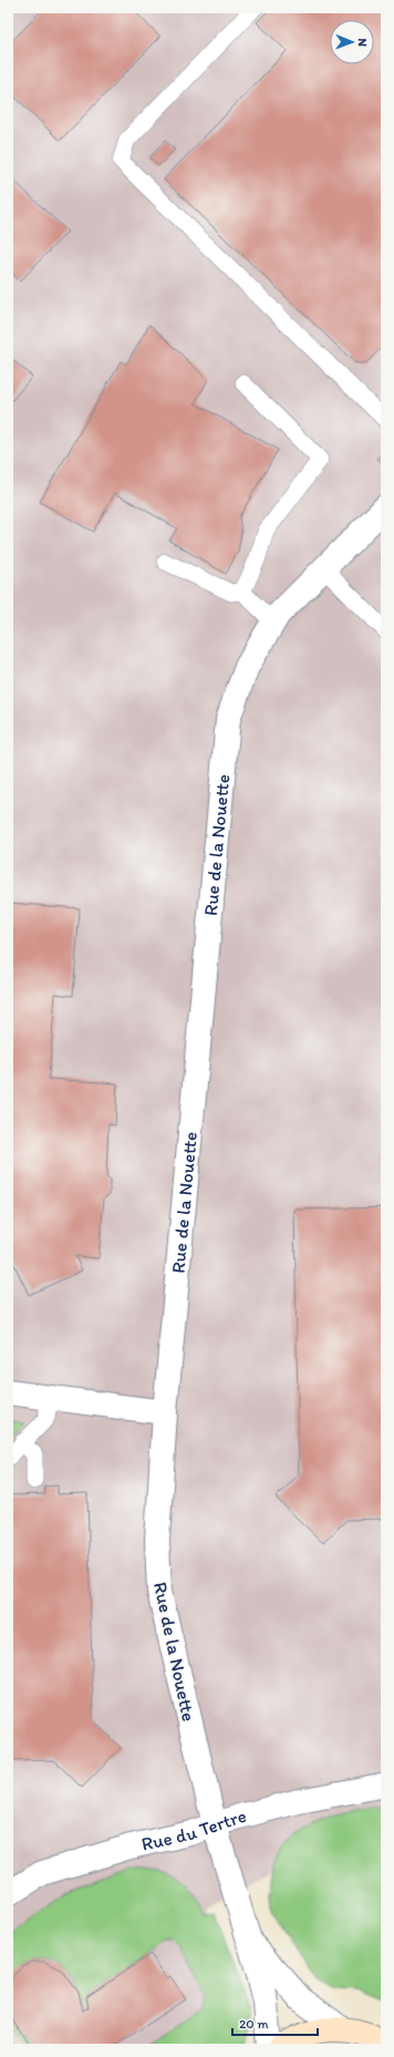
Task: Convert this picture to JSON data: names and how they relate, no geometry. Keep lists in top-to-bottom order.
{
  "streets": {
    "street": ["Rue de la Nouette", "Rue du Tertre"]
  },
  "crossings": [
    ["Rue de la Nouette", "Rue du Tertre"]
  ],
  "scale_bar": "20 m",
  "north": "right"
}
